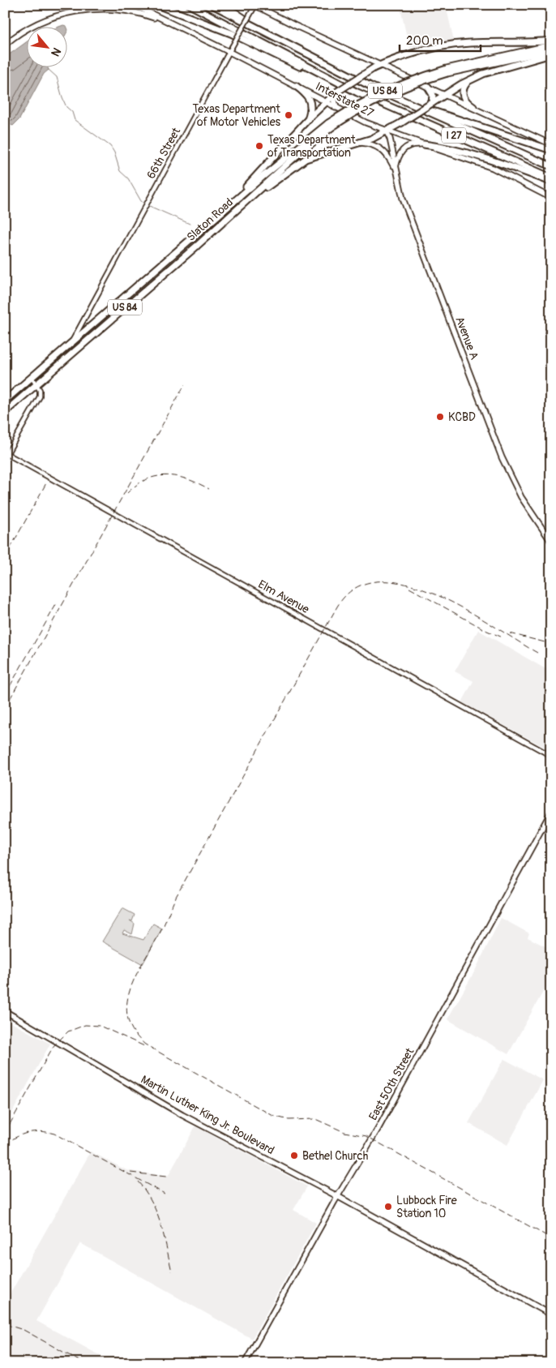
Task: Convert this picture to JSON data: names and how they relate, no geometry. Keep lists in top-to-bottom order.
{
  "streets": {
    "highway": ["US 84", "I 27", "Slaton Road"],
    "main road": [
      "Interstate 27",
      "Avenue A",
      "East 50th Street",
      "Martin Luther King Jr. Boulevard"
    ],
    "street": ["66th Street", "Elm Avenue"]
  },
  "crossings": [
    ["US 84", "Slaton Road"],
    ["Interstate 27", "66th Street"],
    ["Interstate 27", "Avenue A"],
    ["66th Street", "Slaton Road"],
    ["East 50th Street", "Martin Luther King Jr. Boulevard"]
  ],
  "places": [
    "Texas Department of Motor Vehicles",
    "Texas Department of Transportation",
    "KCBD",
    "Bethel Church",
    "Lubbock Fire Station 10"
  ],
  "scale_bar": "200 m",
  "north": "bottom right"
}
